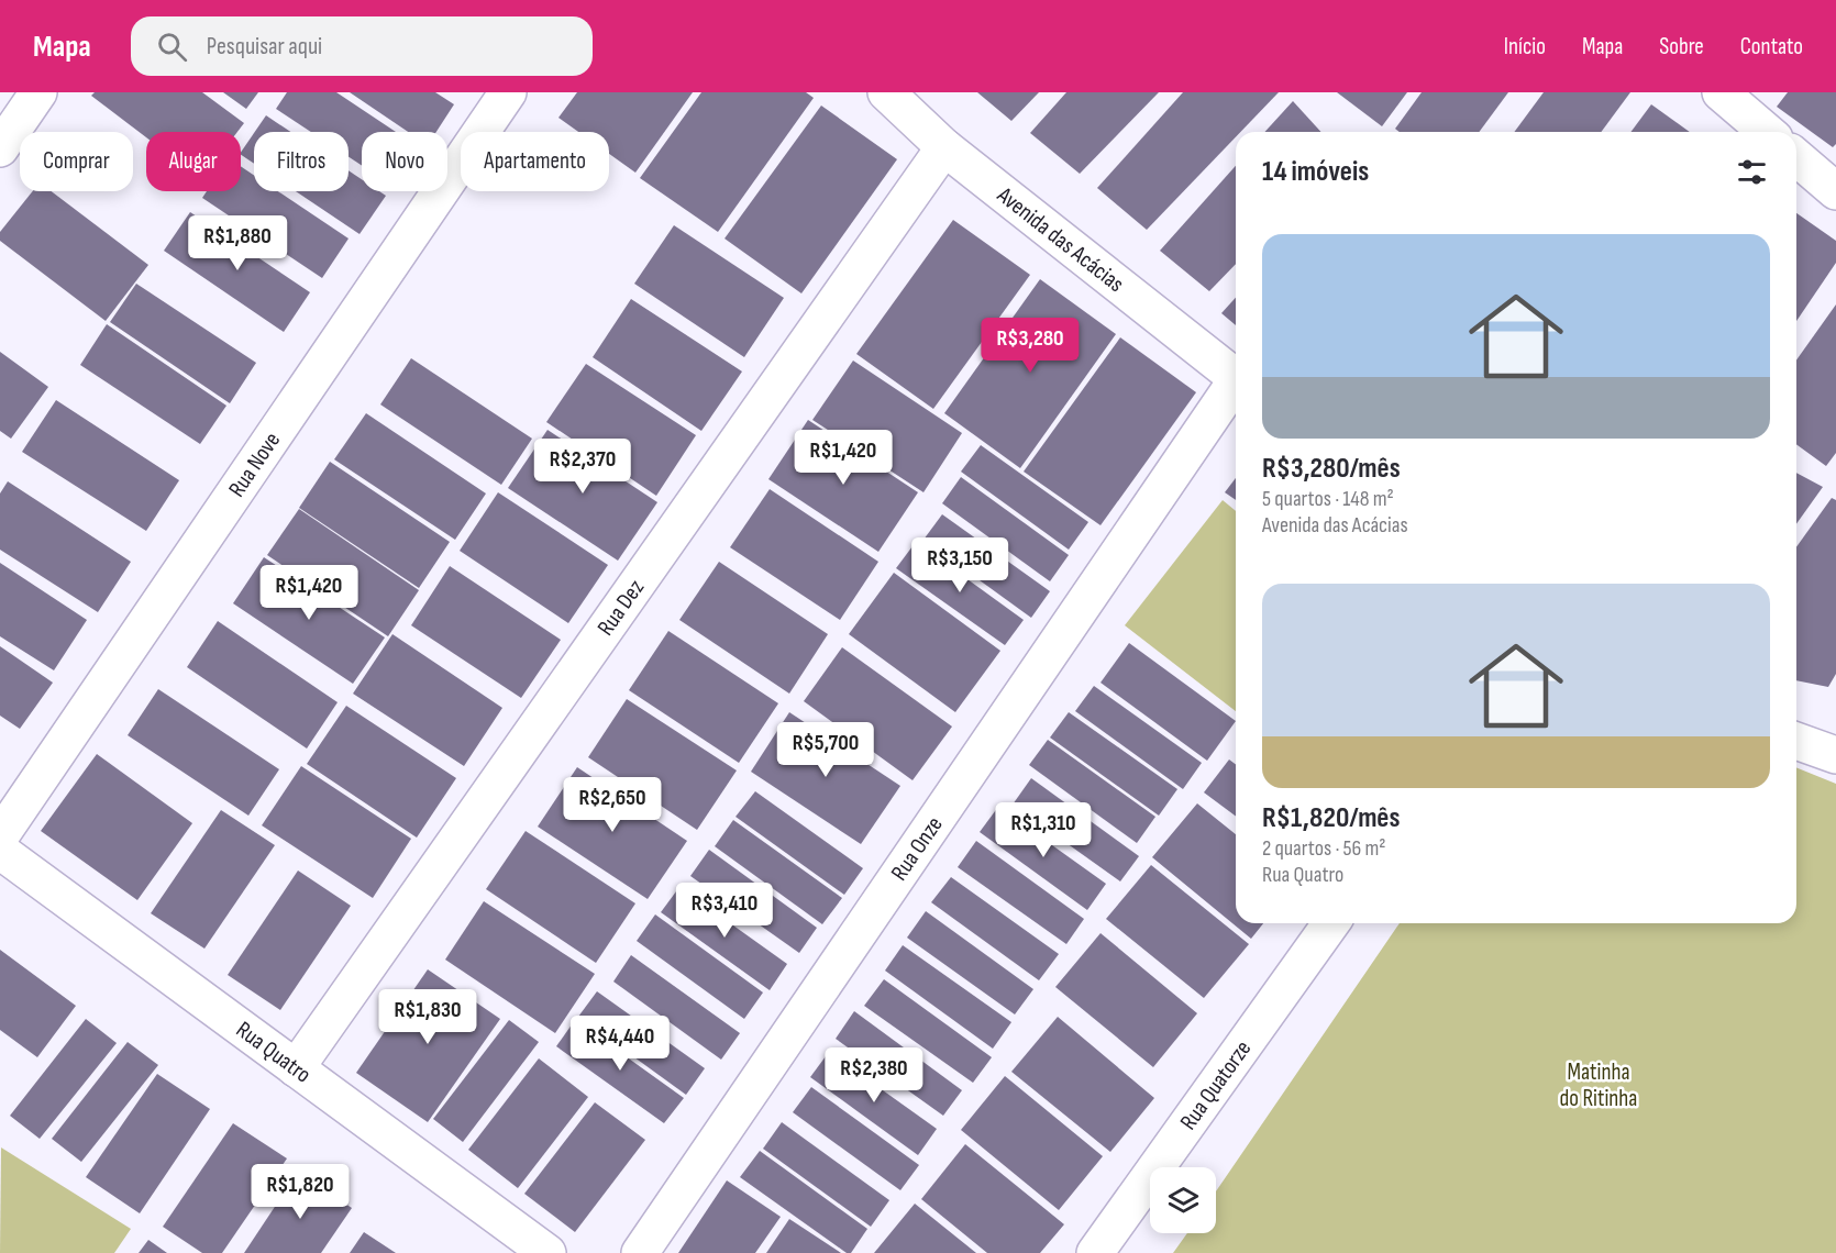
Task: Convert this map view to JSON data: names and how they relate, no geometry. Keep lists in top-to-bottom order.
{
  "streets": {
    "street": [
      "Avenida das Acácias",
      "Rua Nove",
      "Rua Dez",
      "Rua Onze",
      "Rua Quatro",
      "Rua Quatorze"
    ]
  },
  "crossings": [
    ["Avenida das Acácias", "Rua Dez"],
    ["Rua Dez", "Rua Quatro"]
  ],
  "parks": ["Matinha do Ritinha"],
  "page": {
    "header": "Mapa",
    "search": "Pesquisar aqui",
    "nav": [
      "Início",
      "Mapa",
      "Sobre",
      "Contato"
    ],
    "chip": [
      "Comprar",
      "Alugar",
      "Filtros",
      "Novo",
      "Apartamento"
    ],
    "heading": "14 imóveis",
    "list": [
      {
        "name": "R$3,280/mês",
        "note": "5 quartos · 148 m² · Avenida das Acácias"
      },
      {
        "name": "R$1,820/mês",
        "note": "2 quartos · 56 m² · Rua Quatro"
      }
    ],
    "price": [
      "R$1,880",
      "R$3,280",
      "R$1,420",
      "R$2,370",
      "R$3,150",
      "R$1,420",
      "R$5,700",
      "R$2,650",
      "R$1,310",
      "R$3,410",
      "R$1,830",
      "R$4,440",
      "R$2,380",
      "R$1,820"
    ]
  }
}
